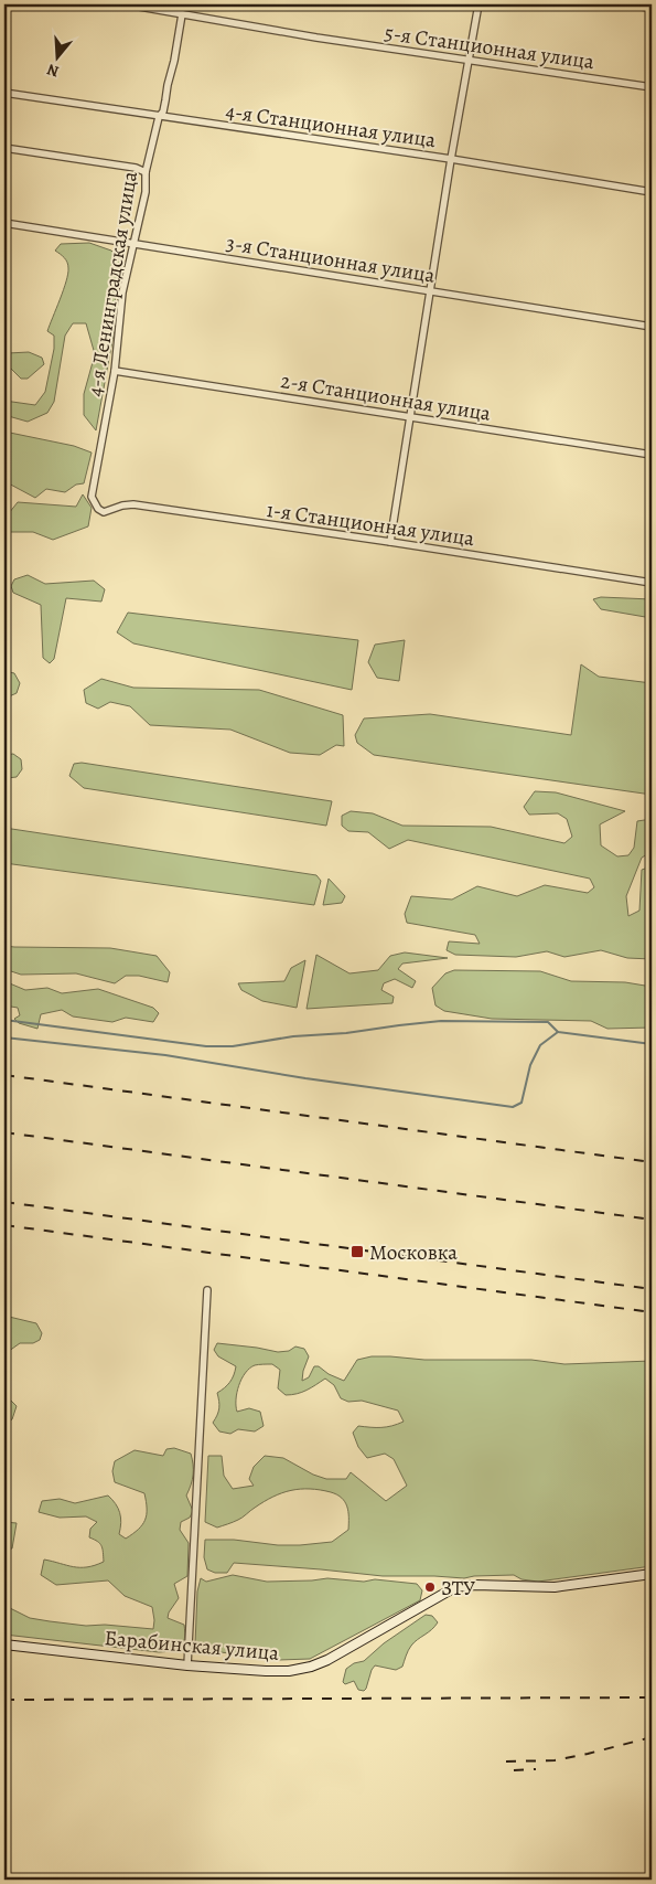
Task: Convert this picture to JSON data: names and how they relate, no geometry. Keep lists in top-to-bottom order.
{
  "streets": {
    "main road": ["Барабинская улица"],
    "street": [
      "5-я Станционная улица",
      "4-я Станционная улица",
      "3-я Станционная улица",
      "4-я Ленинградская улица",
      "2-я Станционная улица",
      "1-я Станционная улица"
    ]
  },
  "crossings": [
    ["5-я Станционная улица", "4-я Ленинградская улица"],
    ["4-я Станционная улица", "4-я Ленинградская улица"],
    ["3-я Станционная улица", "4-я Ленинградская улица"],
    ["4-я Ленинградская улица", "2-я Станционная улица"],
    ["4-я Ленинградская улица", "1-я Станционная улица"]
  ],
  "places": {
    "transit": ["Московка"],
    "other": ["ЗТУ"]
  },
  "north": "bottom"
}
